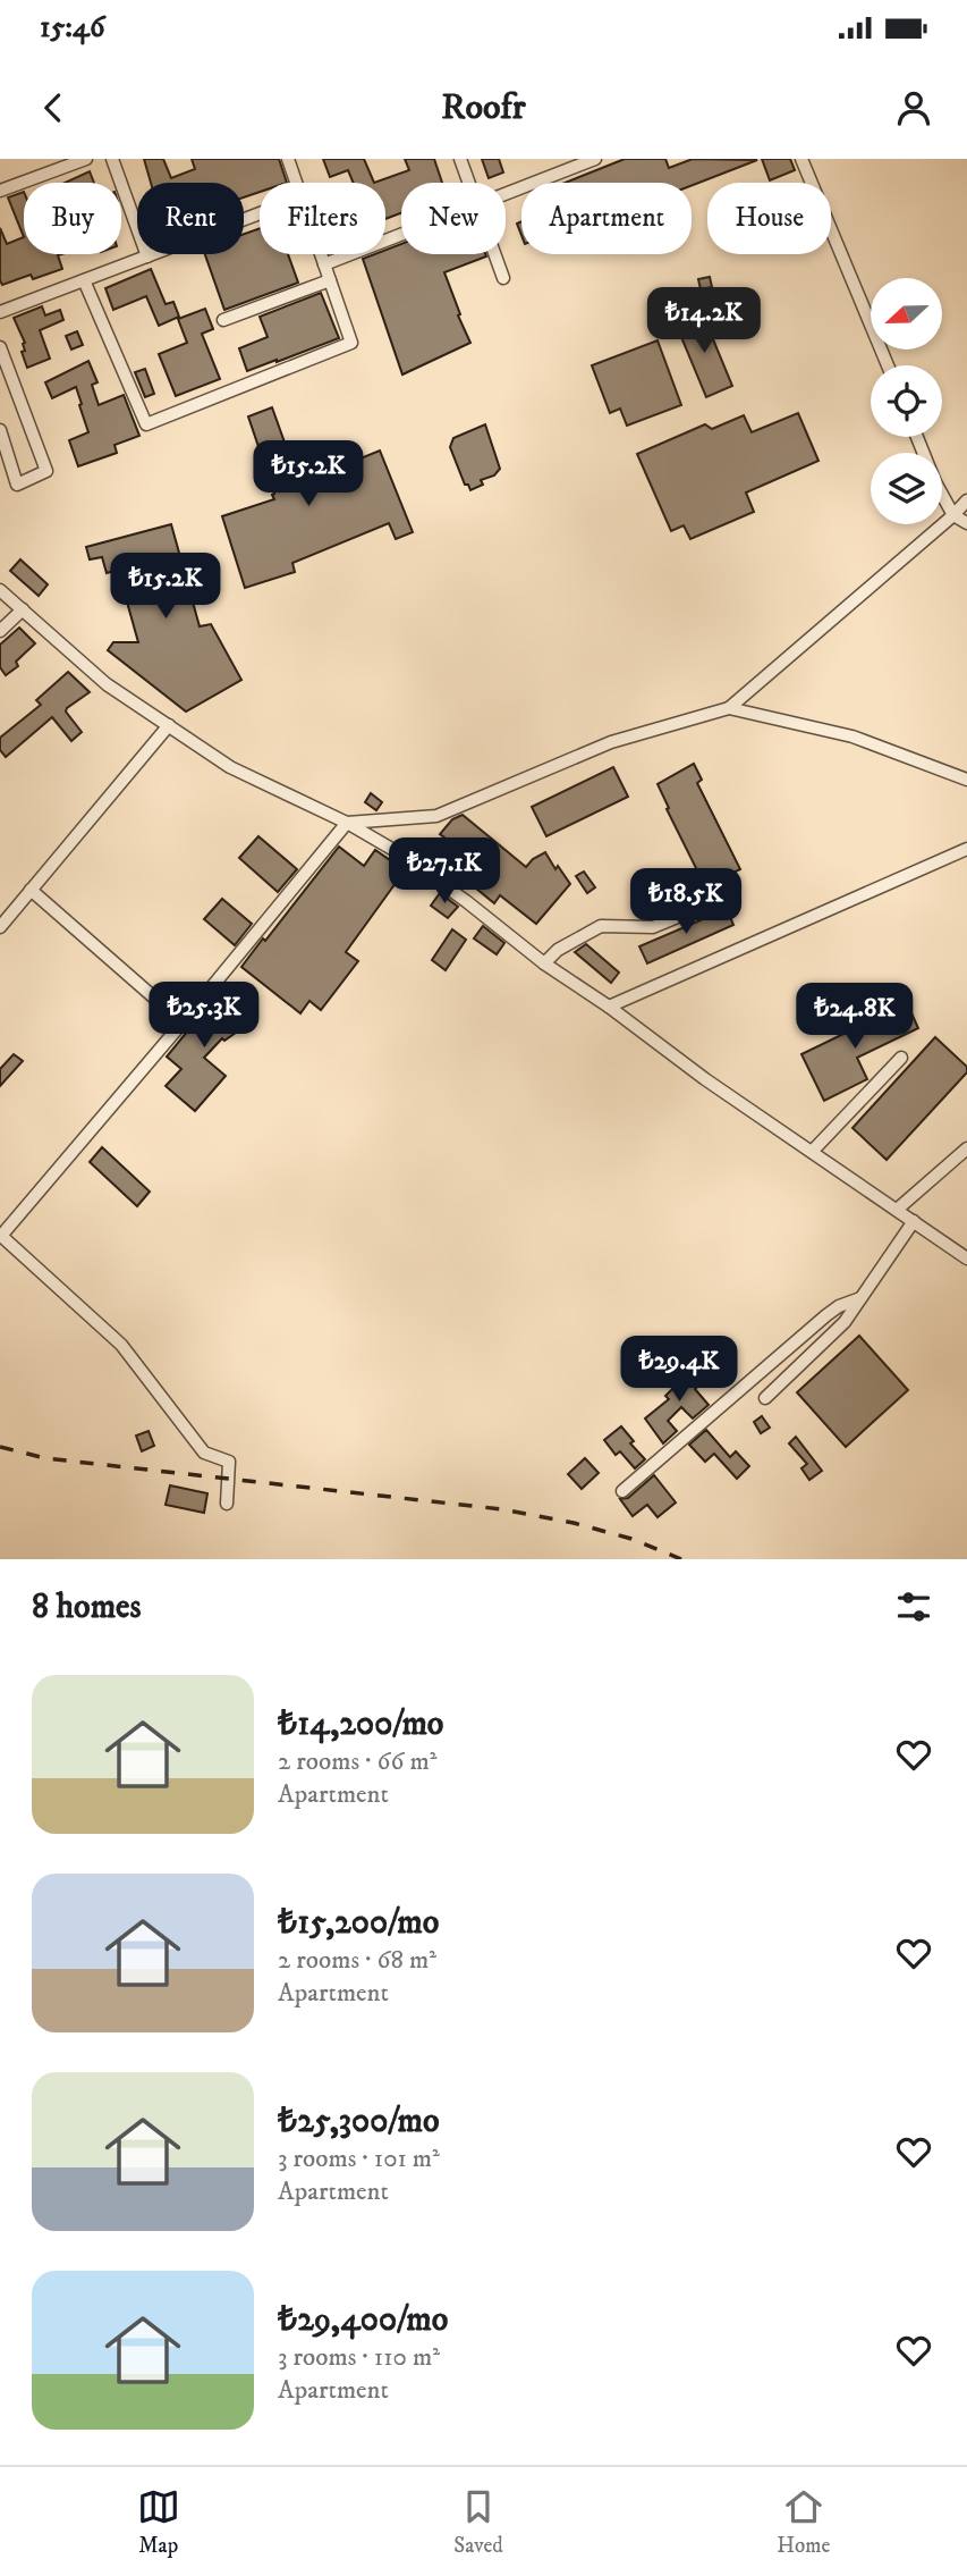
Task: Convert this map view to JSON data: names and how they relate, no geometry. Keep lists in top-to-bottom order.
{
  "north": "left",
  "page": {
    "status": "15:46",
    "header": "Roofr",
    "chip": [
      "Buy",
      "Rent",
      "Filters",
      "New",
      "Apartment",
      "House"
    ],
    "price": [
      "₺14.2K",
      "₺15.2K",
      "₺15.2K",
      "₺27.1K",
      "₺18.5K",
      "₺25.3K",
      "₺24.8K",
      "₺29.4K"
    ],
    "heading": "8 homes",
    "list": [
      {
        "name": "₺14,200/mo",
        "note": "2 rooms · 66 m² · Apartment"
      },
      {
        "name": "₺15,200/mo",
        "note": "2 rooms · 68 m² · Apartment"
      },
      {
        "name": "₺25,300/mo",
        "note": "3 rooms · 101 m² · Apartment"
      },
      {
        "name": "₺29,400/mo",
        "note": "3 rooms · 110 m² · Apartment"
      }
    ],
    "tabs": ["Map", "Saved", "Home"]
  }
}
